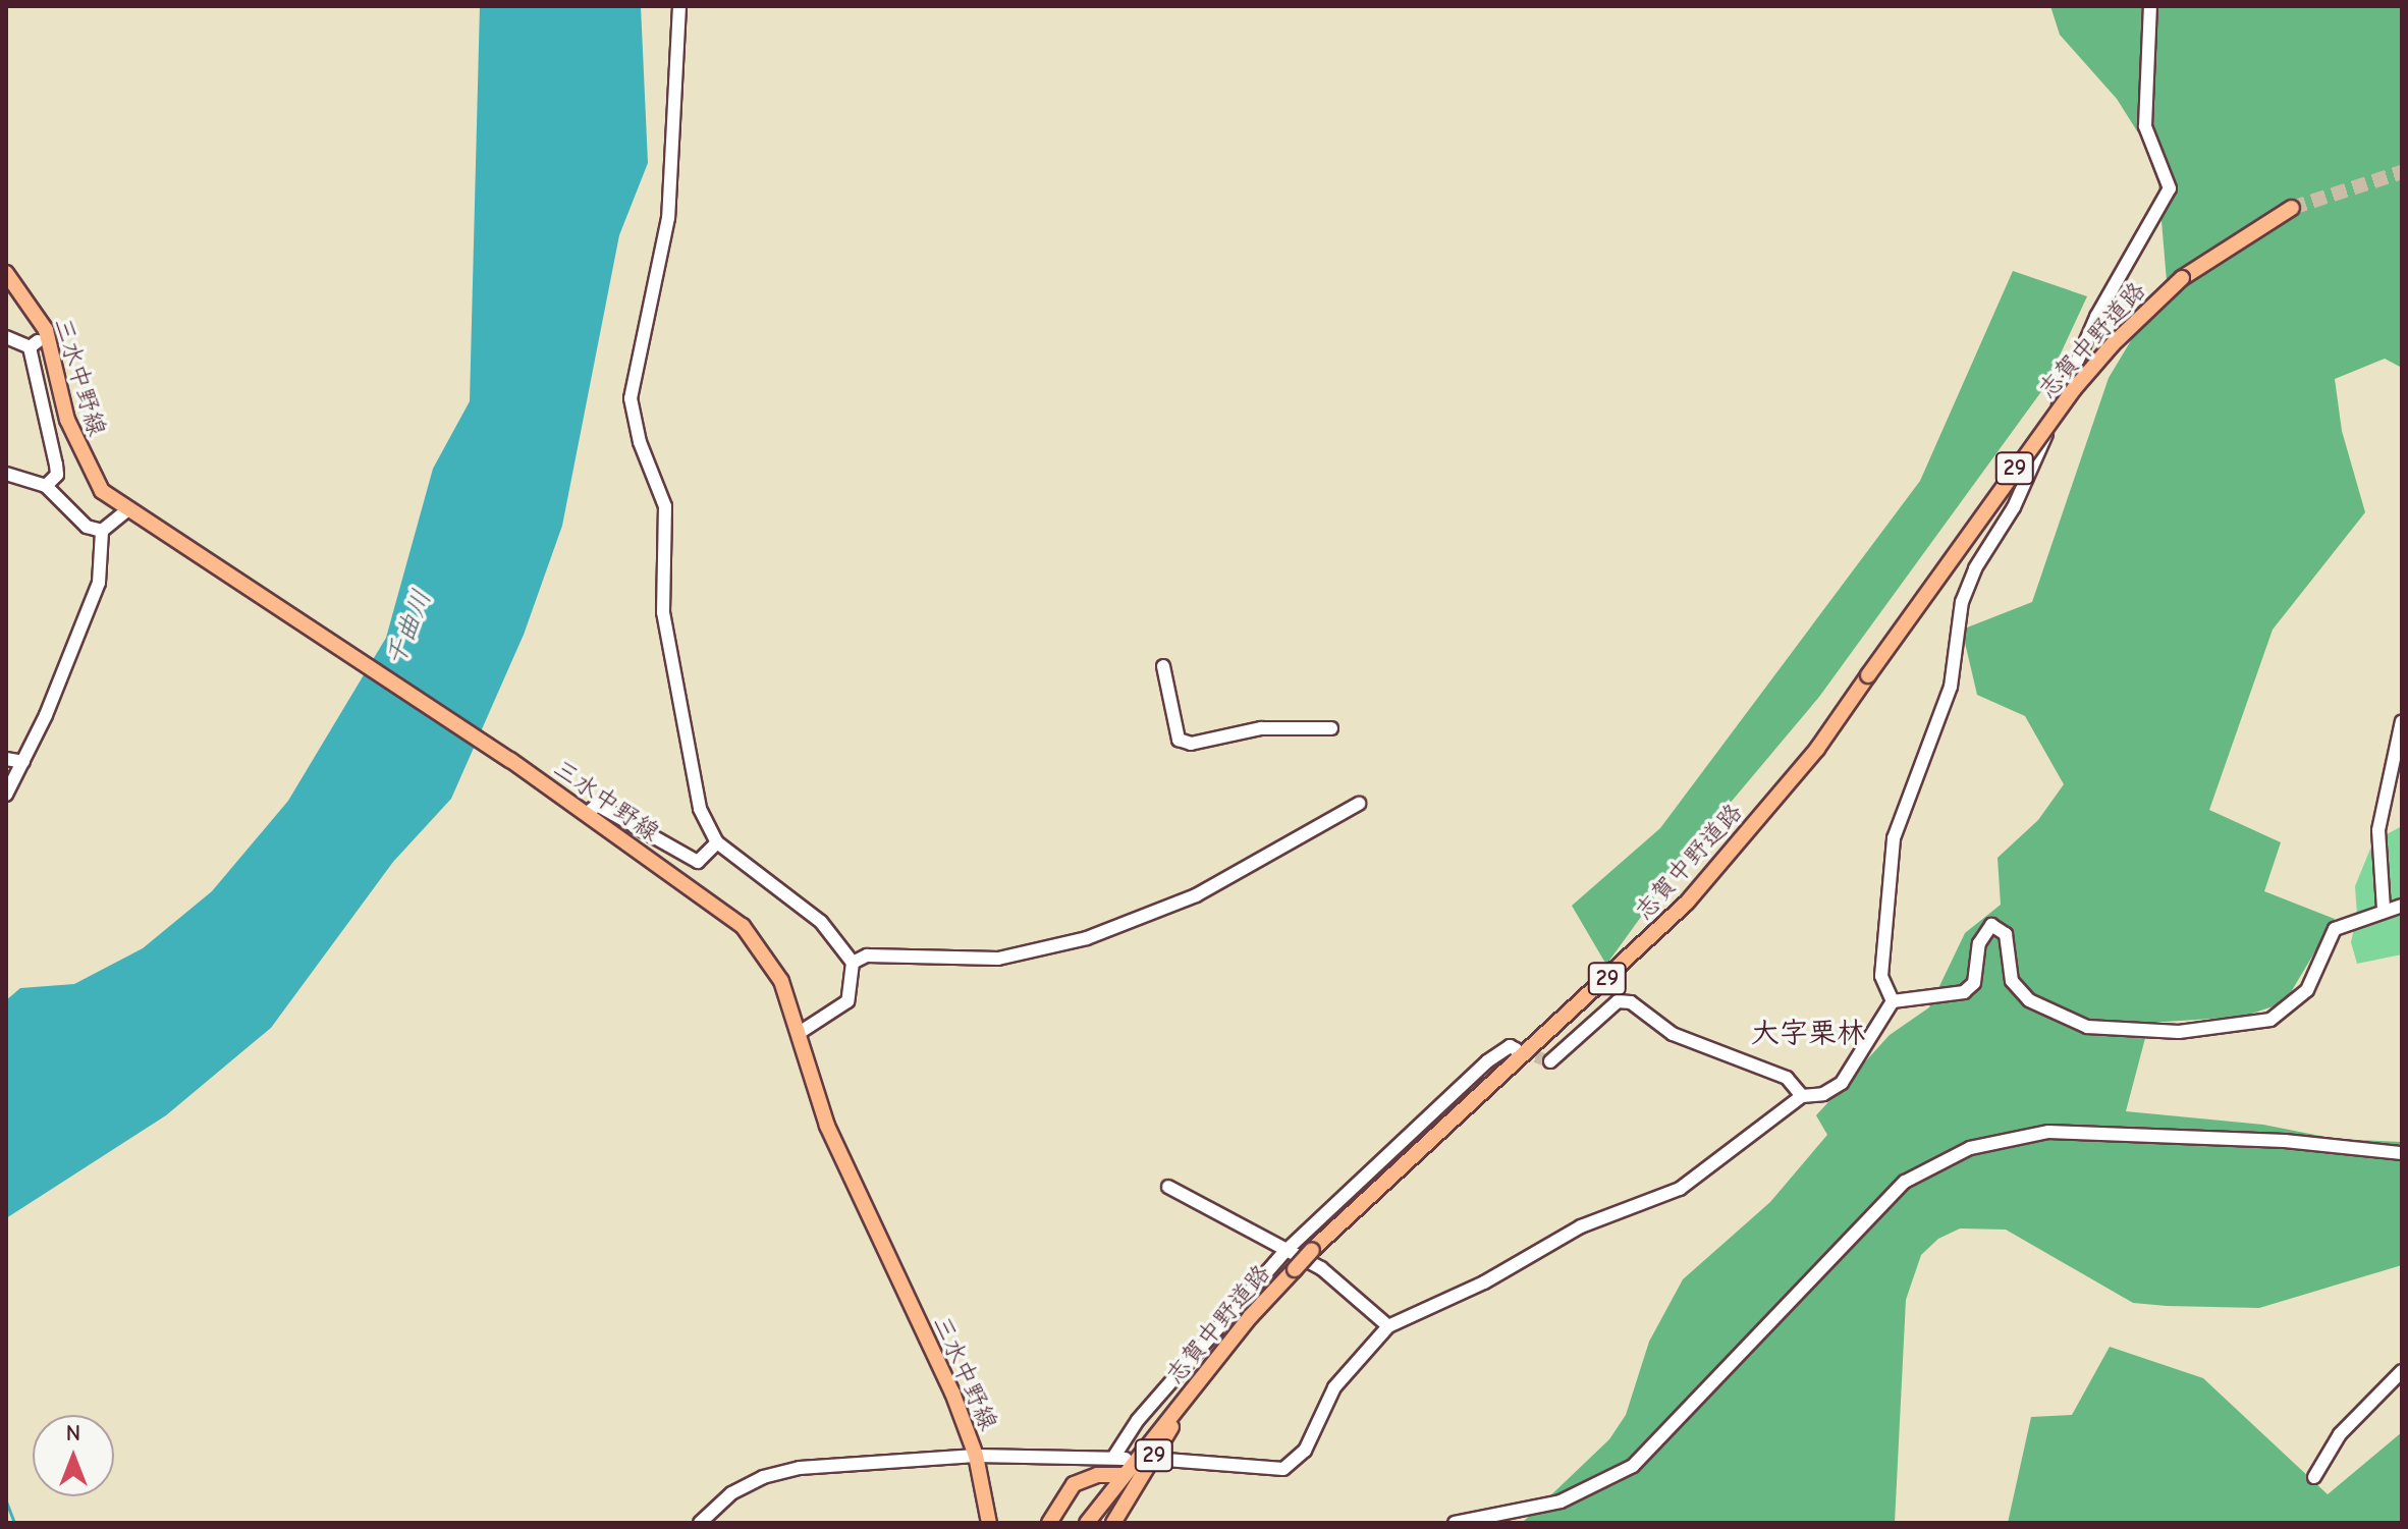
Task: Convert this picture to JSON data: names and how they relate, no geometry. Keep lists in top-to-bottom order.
{
  "streets": {
    "main road": ["志賀中野道路", "三水中野線", "29"]
  },
  "crossings": [
    ["志賀中野道路", "29"]
  ],
  "districts": ["大字栗林"],
  "water": ["千曲川"],
  "north": "top"
}
